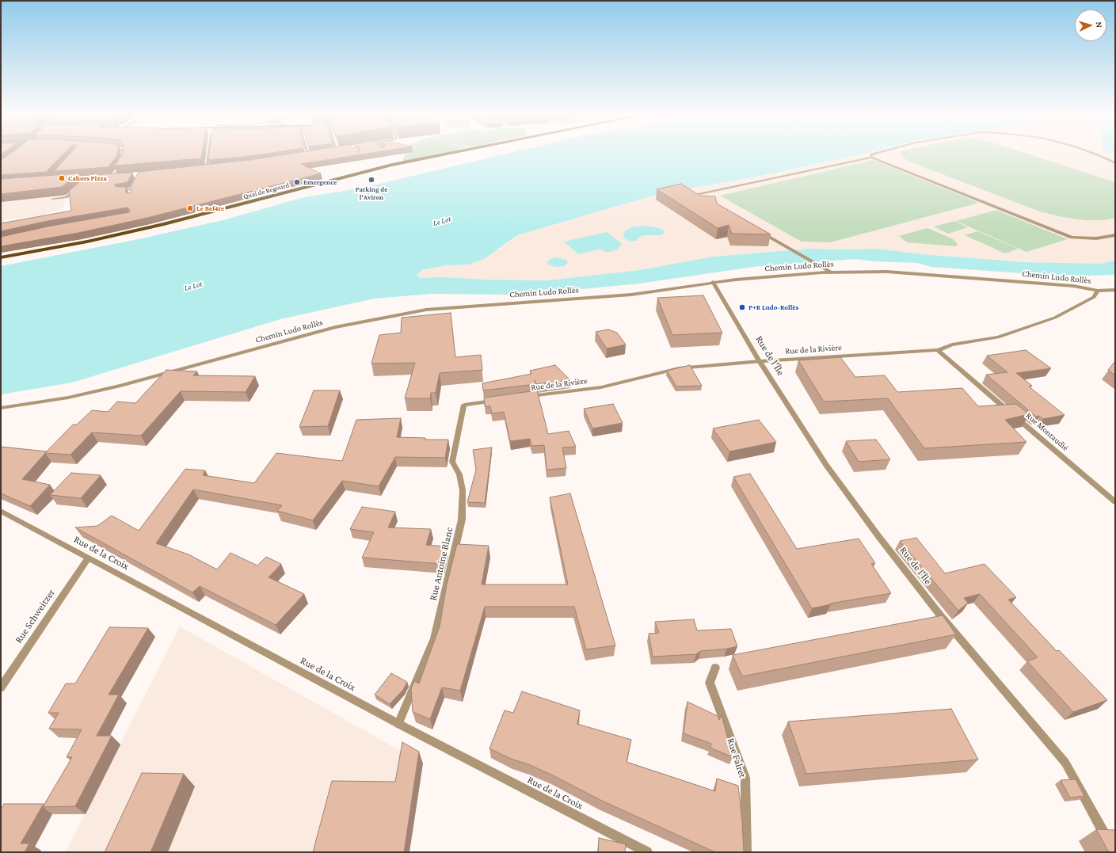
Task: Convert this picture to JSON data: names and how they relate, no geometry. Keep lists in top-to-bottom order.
{
  "streets": {
    "main road": ["Quai de Regourd"],
    "street": [
      "Chemin Ludo Rollès",
      "Rue de la Rivière",
      "Rue de l'Île",
      "Rue Montaudié",
      "Rue de la Croix",
      "Rue Antoine Blanc",
      "Rue Schweitzer",
      "Rue Falret"
    ]
  },
  "crossings": [
    ["Chemin Ludo Rollès", "Rue de la Rivière"],
    ["Chemin Ludo Rollès", "Rue de l'Île"],
    ["Rue de la Rivière", "Rue de l'Île"],
    ["Rue de la Rivière", "Rue Montaudié"],
    ["Rue de la Croix", "Rue Antoine Blanc"],
    ["Rue de la Croix", "Rue Schweitzer"]
  ],
  "water": ["Le Lot"],
  "places": [
    "Cahors Pizza",
    "Parking de l'Aviron",
    "Emergence",
    "Le Bef4re",
    "P+R Ludo-Rollès"
  ],
  "north": "right"
}
